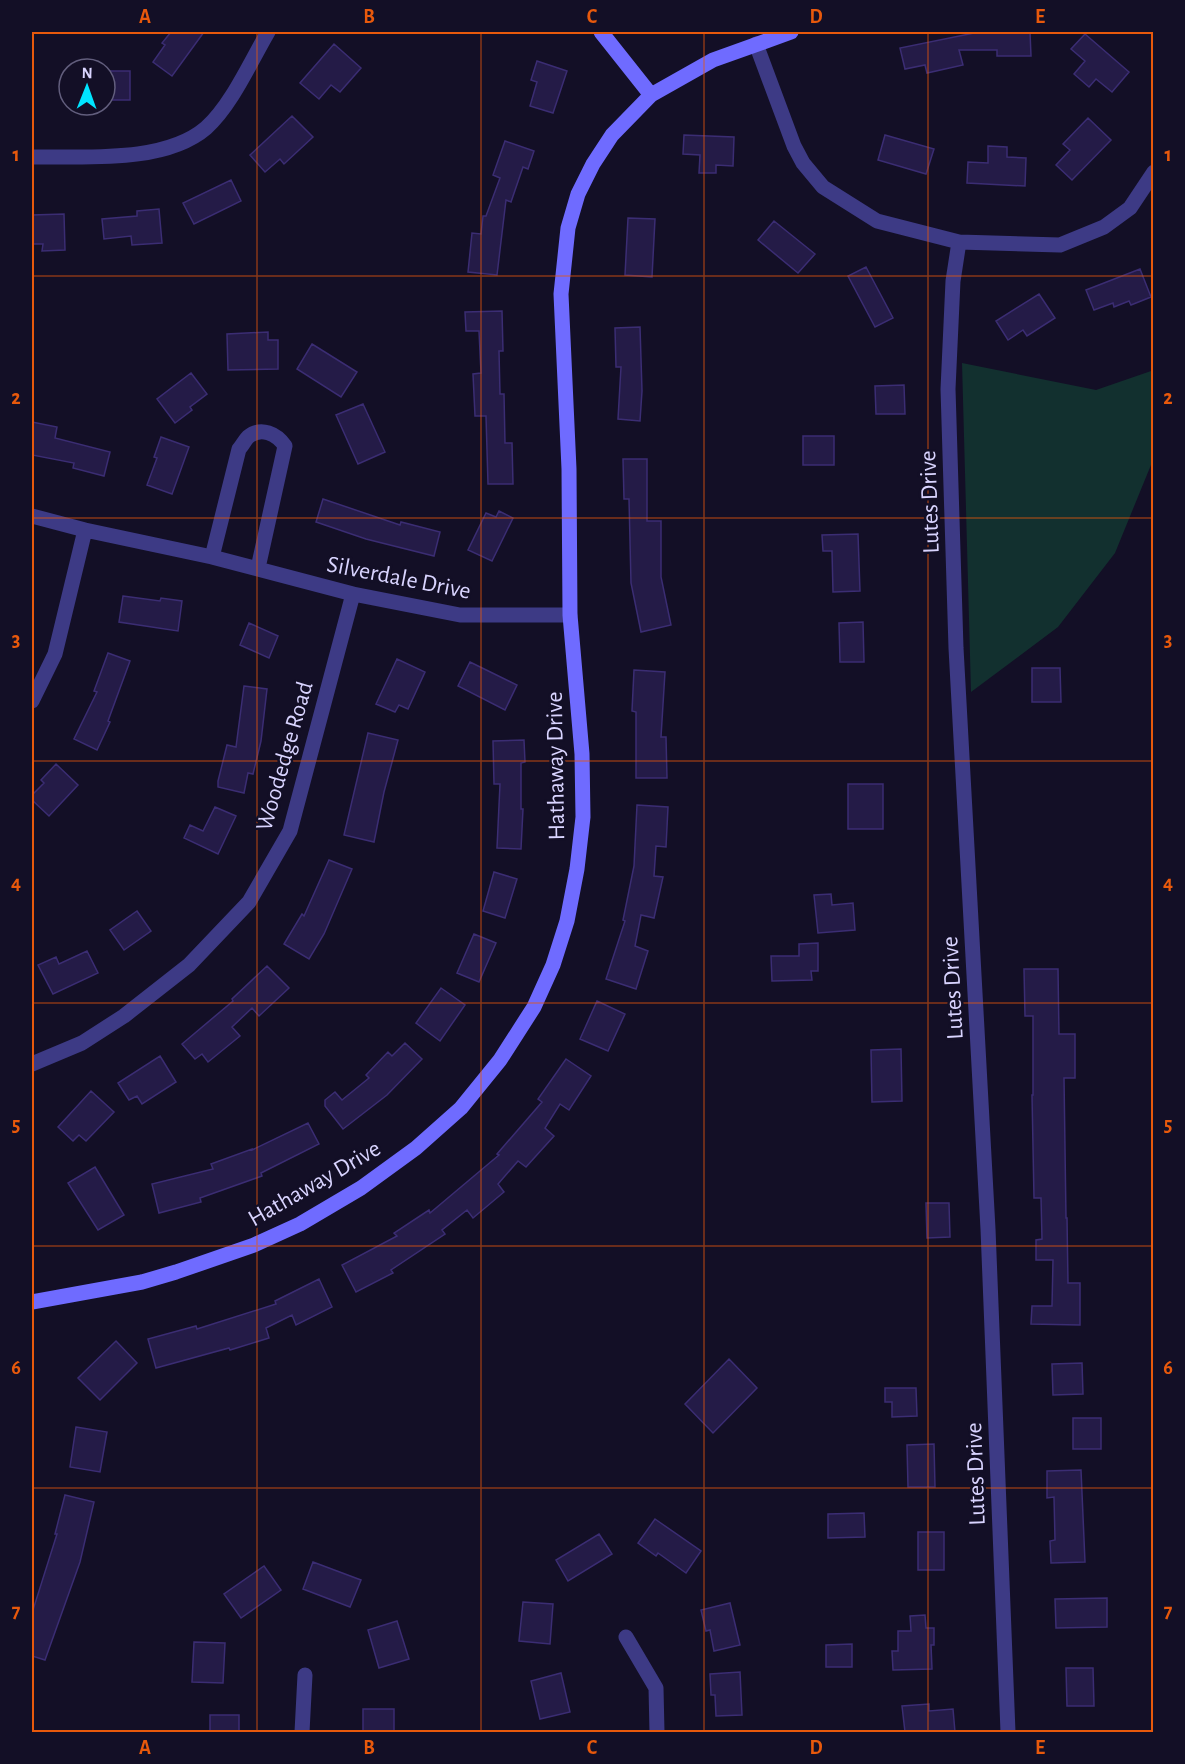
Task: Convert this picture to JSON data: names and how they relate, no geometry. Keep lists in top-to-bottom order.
{
  "streets": {
    "street": [
      "Lutes Drive",
      "Silverdale Drive",
      "Woodedge Road",
      "Hathaway Drive"
    ]
  },
  "crossings": [
    ["Silverdale Drive", "Woodedge Road"],
    ["Silverdale Drive", "Hathaway Drive"]
  ],
  "north": "top",
  "grid": {
    "columns": [
      "A",
      "B",
      "C",
      "D",
      "E"
    ],
    "rows": [
      "1",
      "2",
      "3",
      "4",
      "5",
      "6",
      "7"
    ]
  }
}
